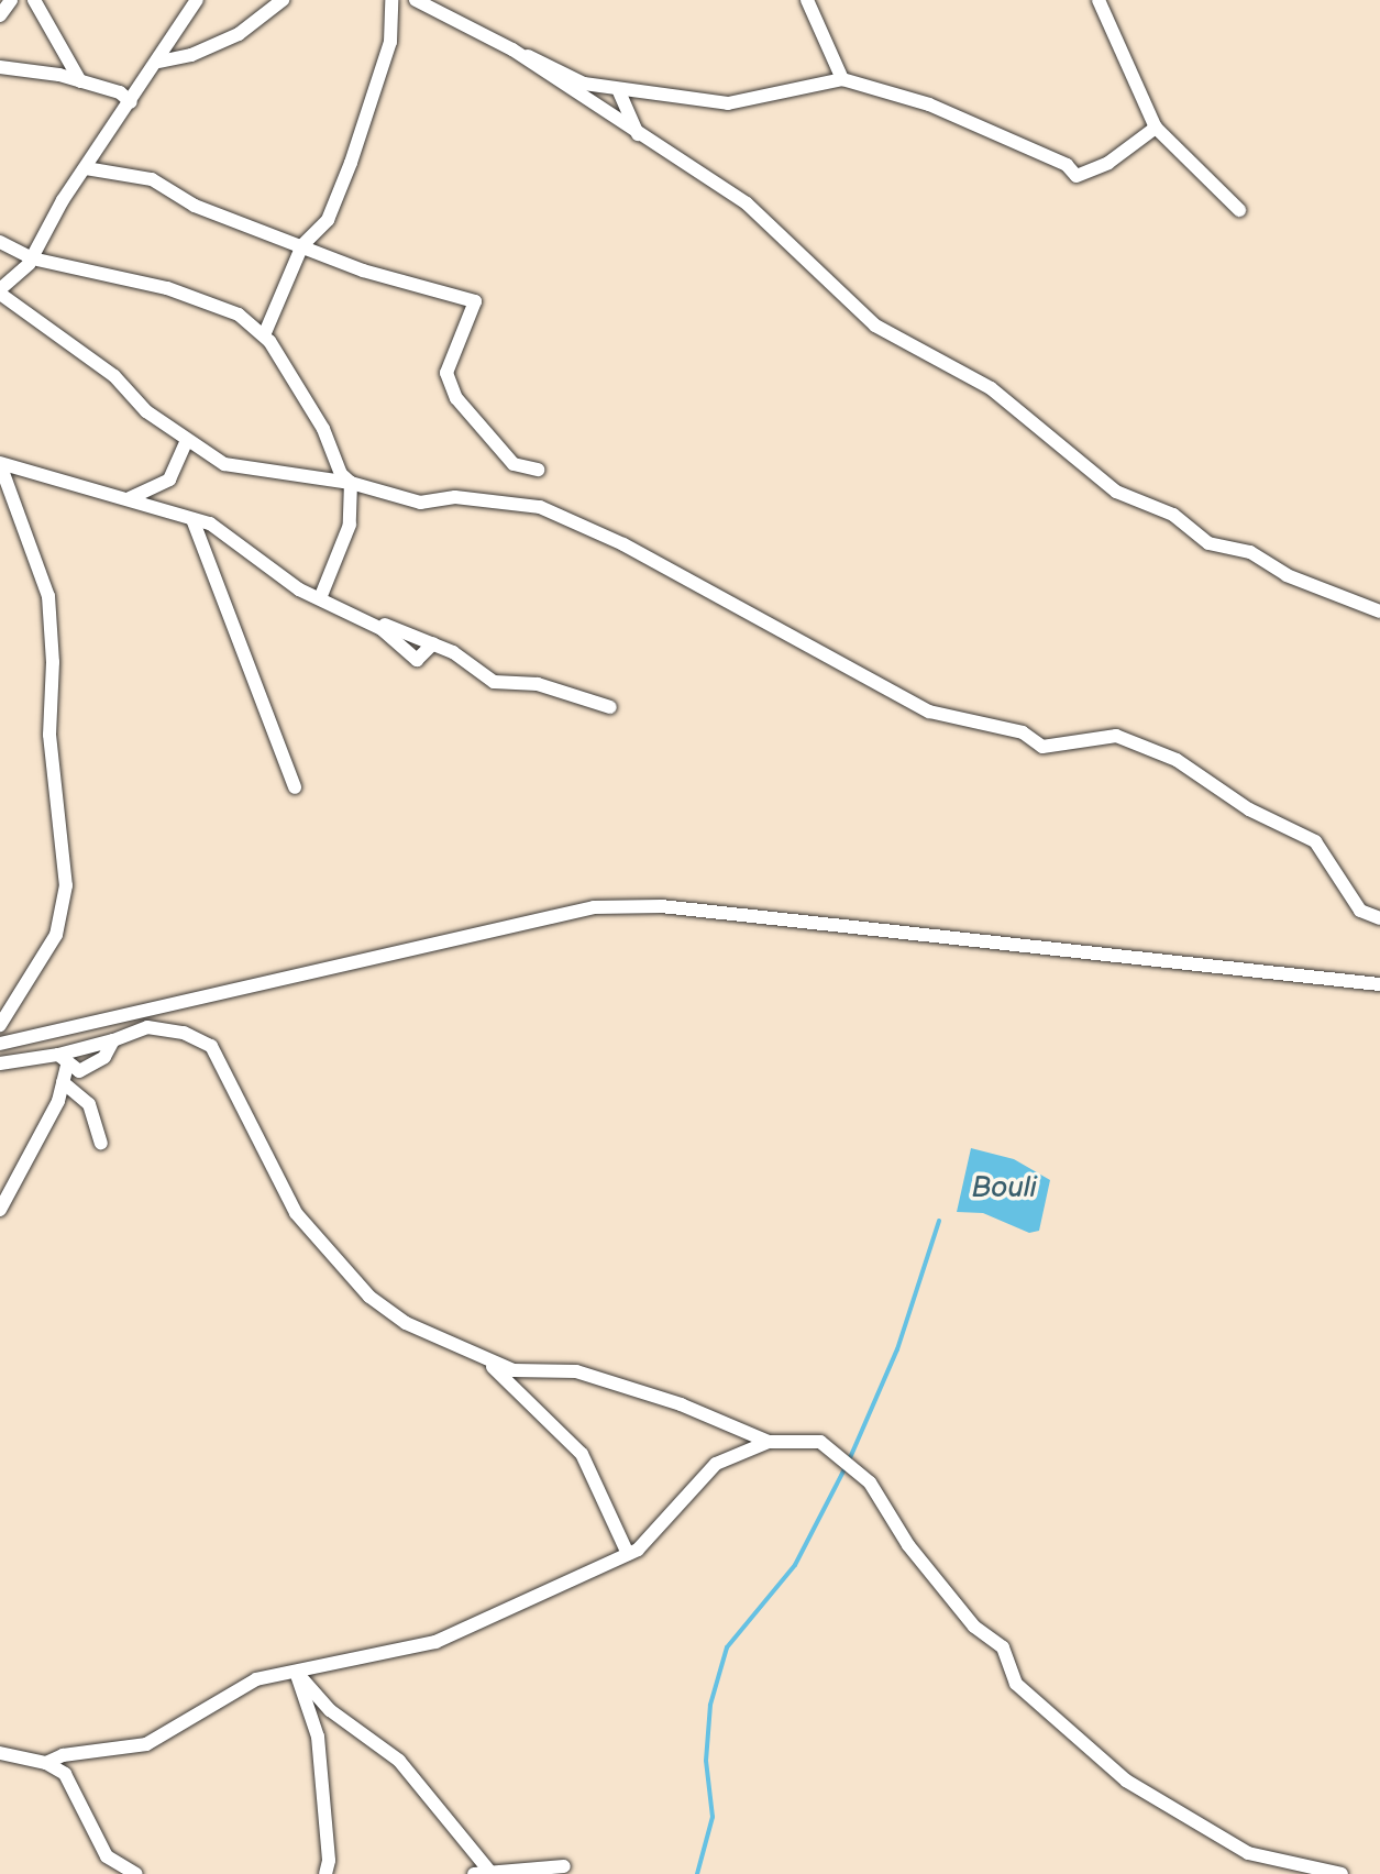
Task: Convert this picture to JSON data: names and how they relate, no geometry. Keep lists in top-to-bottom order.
{
  "water": ["Bouli"]
}
